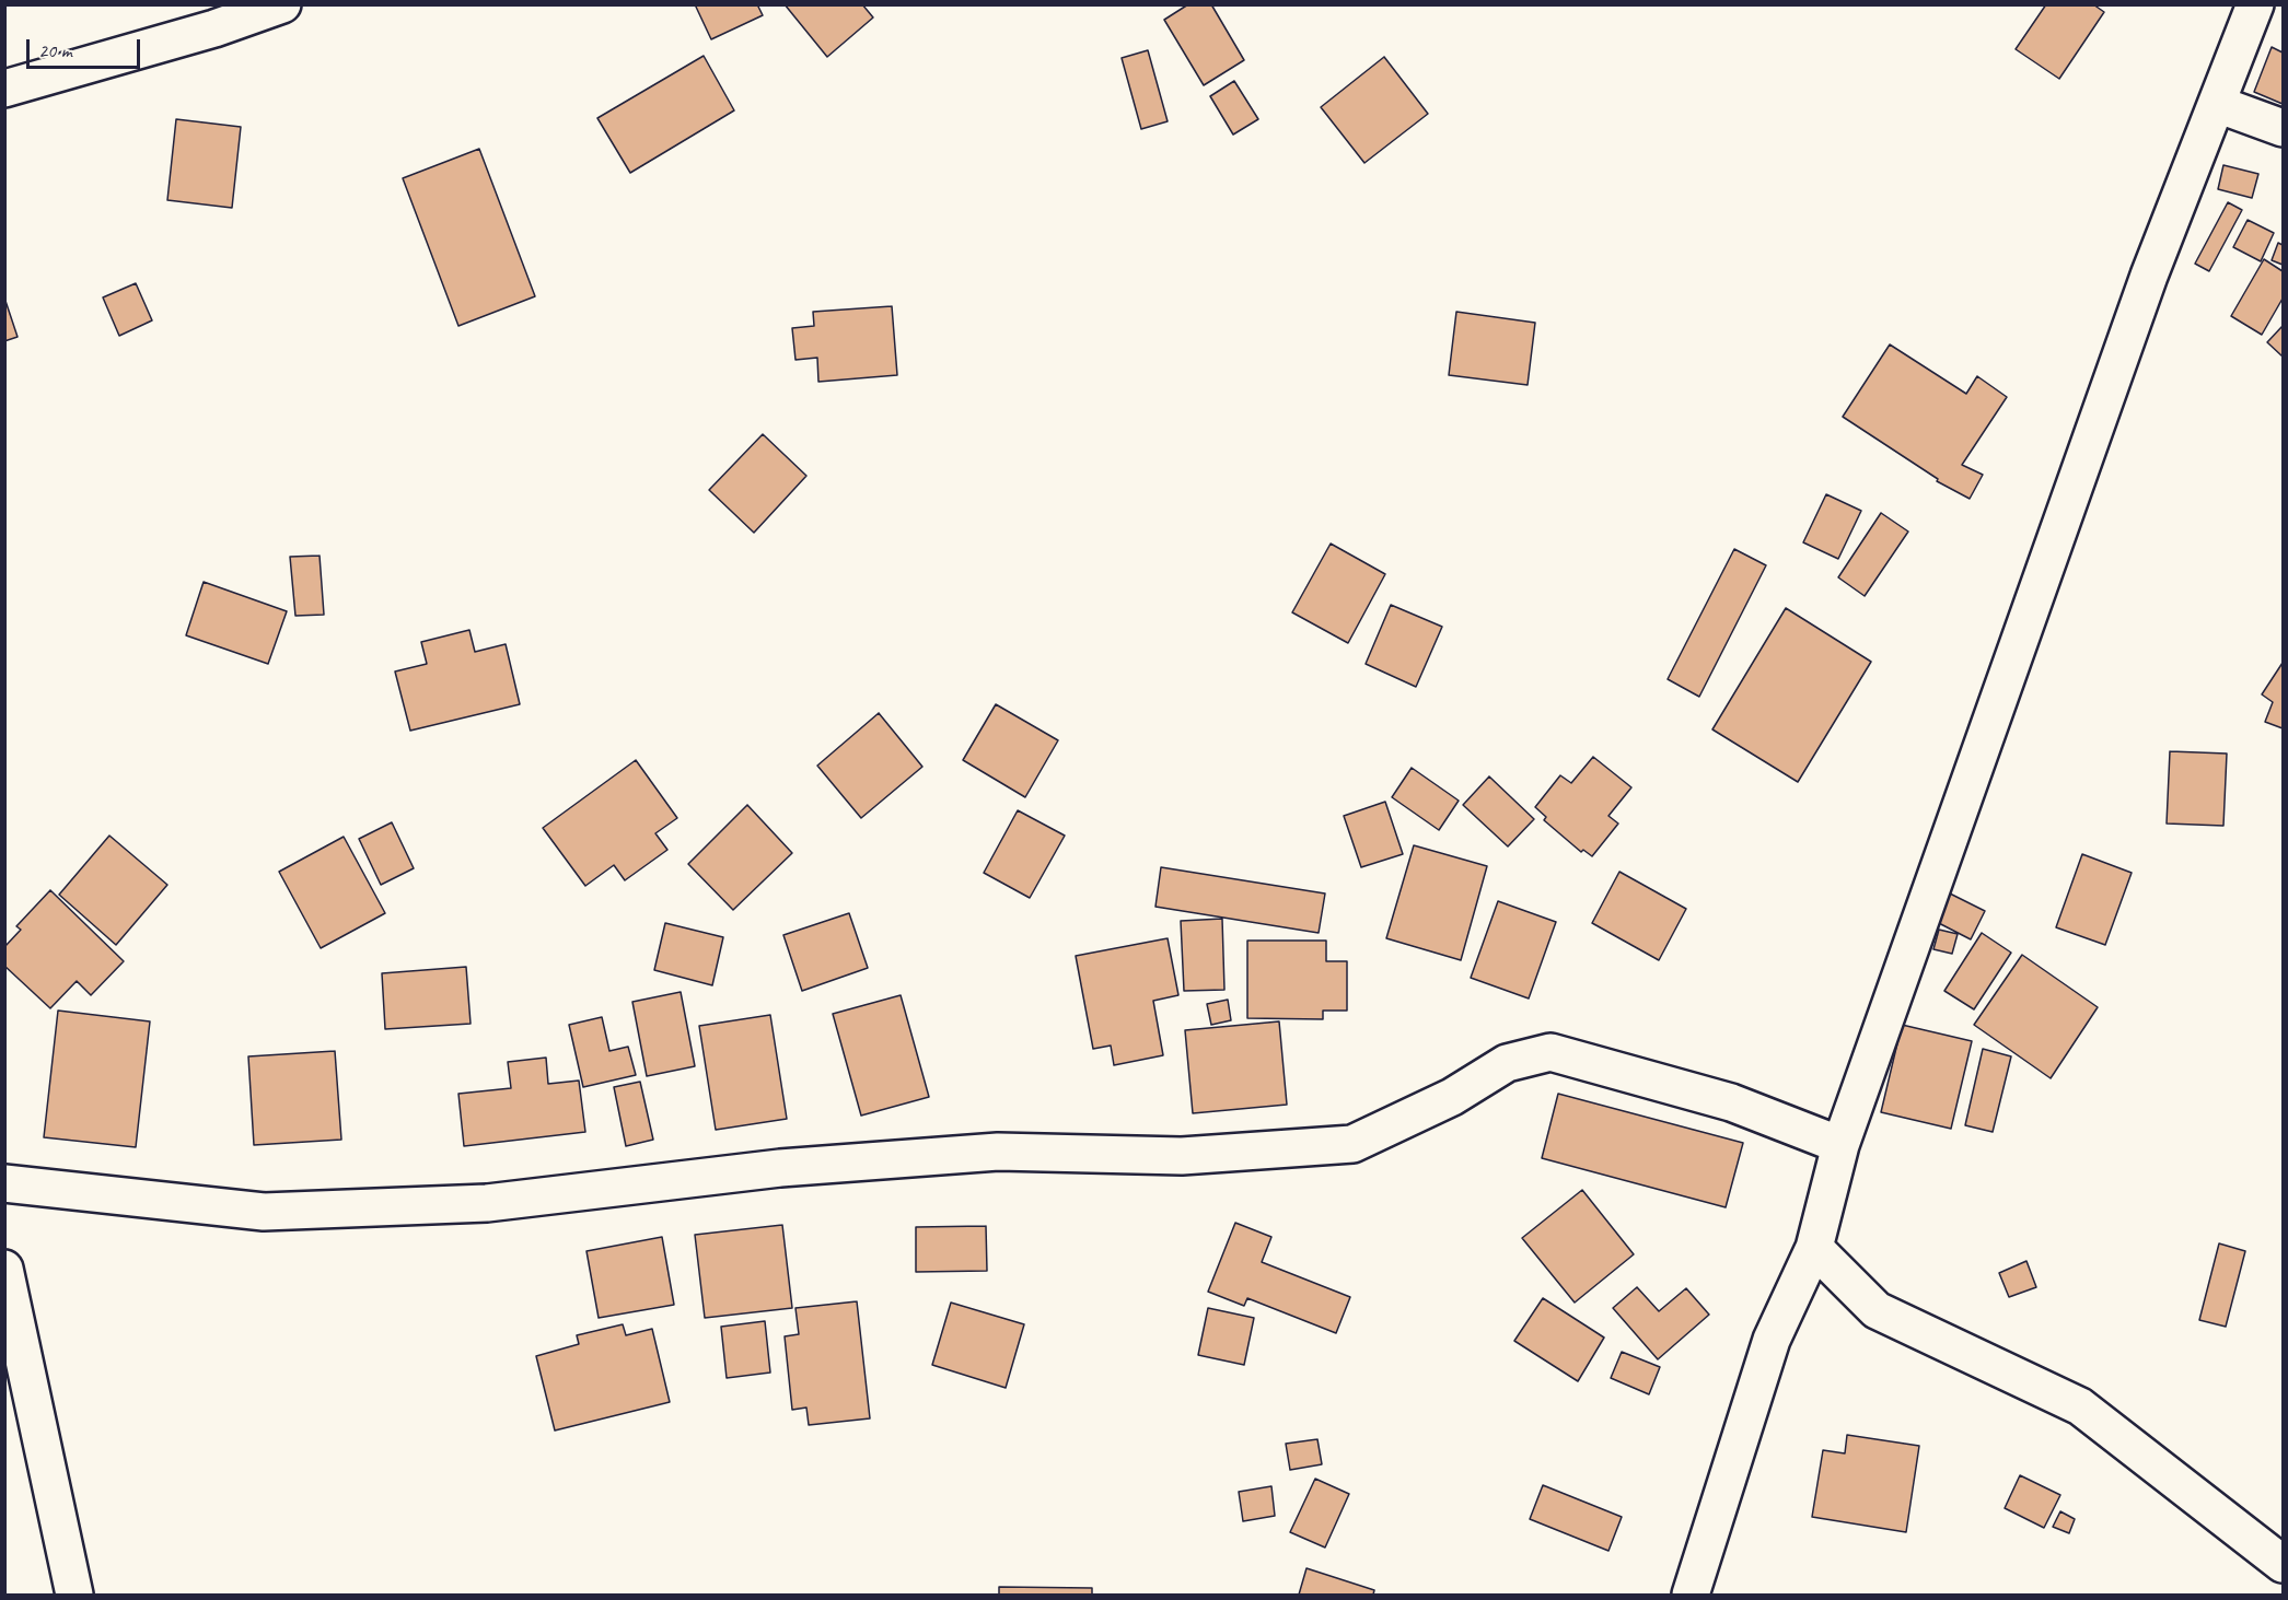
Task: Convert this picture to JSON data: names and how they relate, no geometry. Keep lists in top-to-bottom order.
{
  "scale_bar": "20 m"
}
